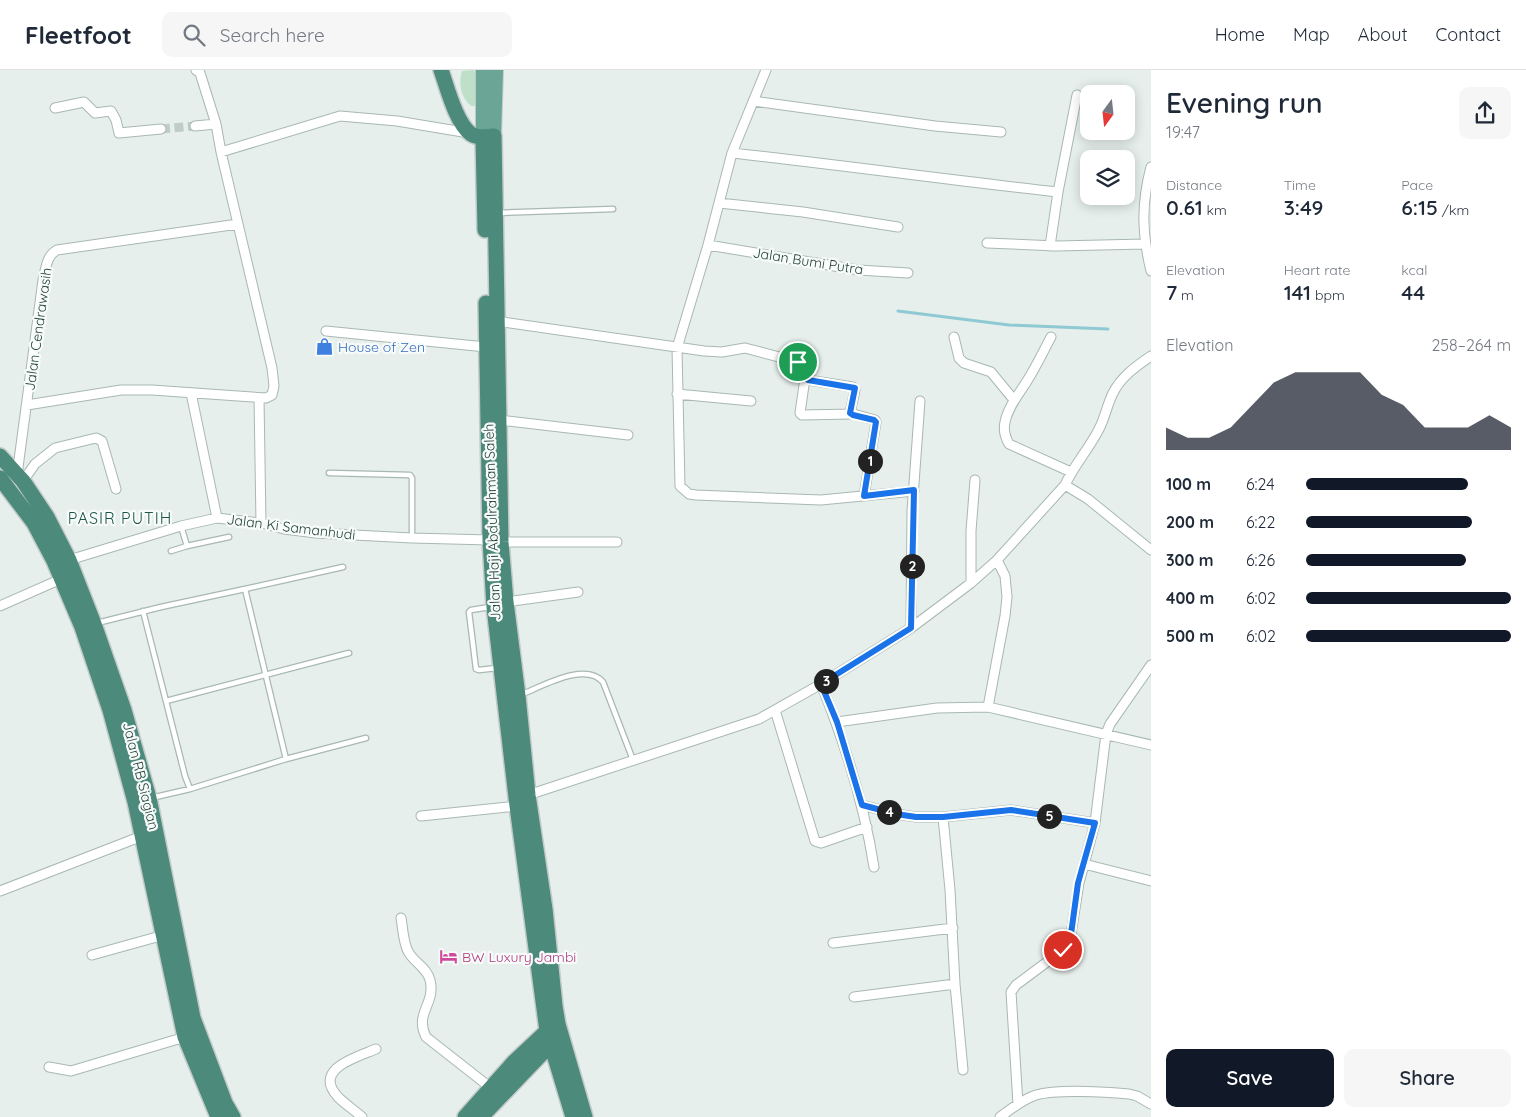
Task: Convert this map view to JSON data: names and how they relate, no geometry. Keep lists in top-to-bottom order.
{
  "streets": {
    "highway": ["Jalan Haji Abdulrahman Saleh", "Jalan RB Siagian"],
    "street": ["Jalan Bumi Putra", "Jalan Cendrawasih", "Jalan Ki Samanhudi"]
  },
  "crossings": [
    ["Jalan Cendrawasih", "Jalan RB Siagian"],
    ["Jalan Haji Abdulrahman Saleh", "Jalan Ki Samanhudi"],
    ["Jalan Ki Samanhudi", "Jalan RB Siagian"]
  ],
  "districts": ["PASIR PUTIH"],
  "places": {
    "shop": ["House of Zen"],
    "hotel": ["BW Luxury Jambi"]
  },
  "north": "bottom",
  "page": {
    "header": "Fleetfoot",
    "search": "Search here",
    "nav": [
      "Home",
      "Map",
      "About",
      "Contact"
    ],
    "heading": ["Evening run", "19:47"],
    "stats": [
      ["Distance", "0.61 km"],
      ["Time", "3:49"],
      ["Pace", "6:15 /km"],
      ["Elevation", "7 m"],
      ["Heart rate", "141 bpm"],
      ["kcal", "44"]
    ],
    "chart": ["Elevation", "258–264 m"],
    "pins": [
      "1",
      "2",
      "3",
      "4",
      "5"
    ],
    "list": [
      {
        "name": "100 m",
        "note": "6:24"
      },
      {
        "name": "200 m",
        "note": "6:22"
      },
      {
        "name": "300 m",
        "note": "6:26"
      },
      {
        "name": "400 m",
        "note": "6:02"
      },
      {
        "name": "500 m",
        "note": "6:02"
      }
    ],
    "buttons": ["Save", "Share"]
  }
}
